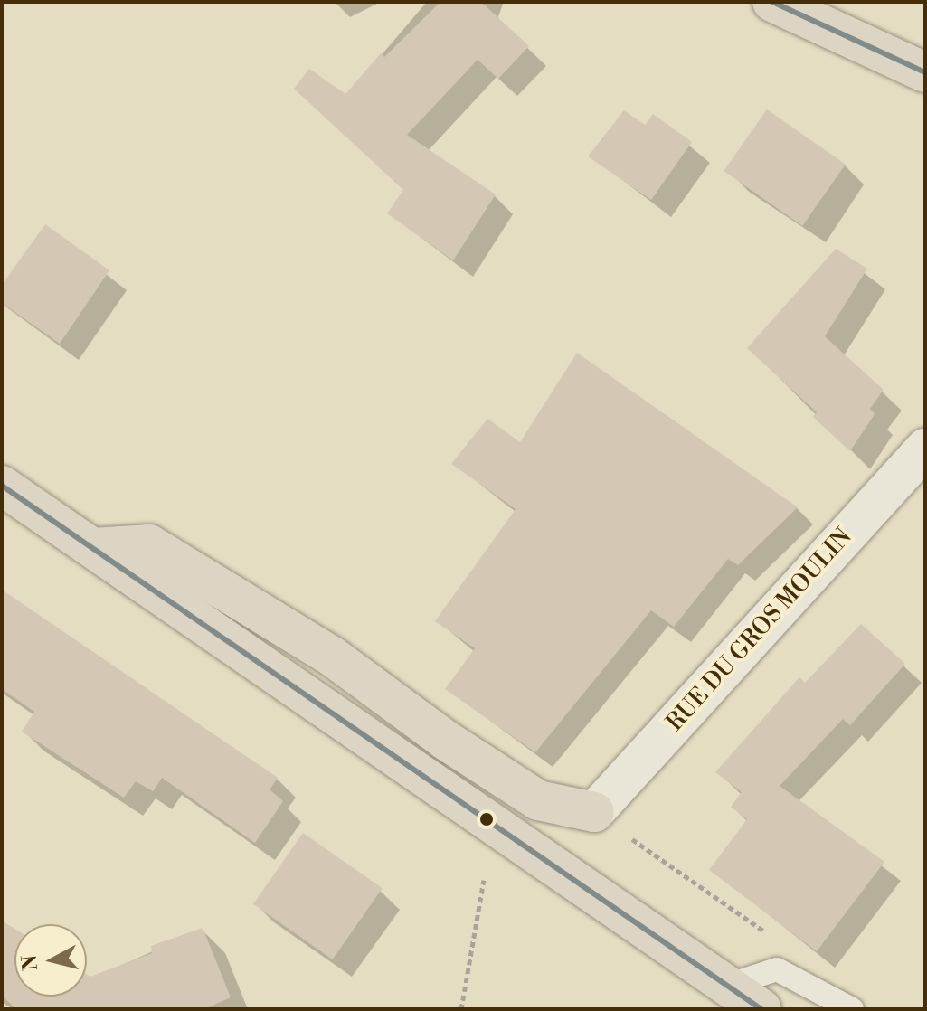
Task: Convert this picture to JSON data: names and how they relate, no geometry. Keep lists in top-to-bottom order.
{
  "streets": {
    "street": ["RUE DU GROS MOULIN"]
  },
  "north": "left"
}
